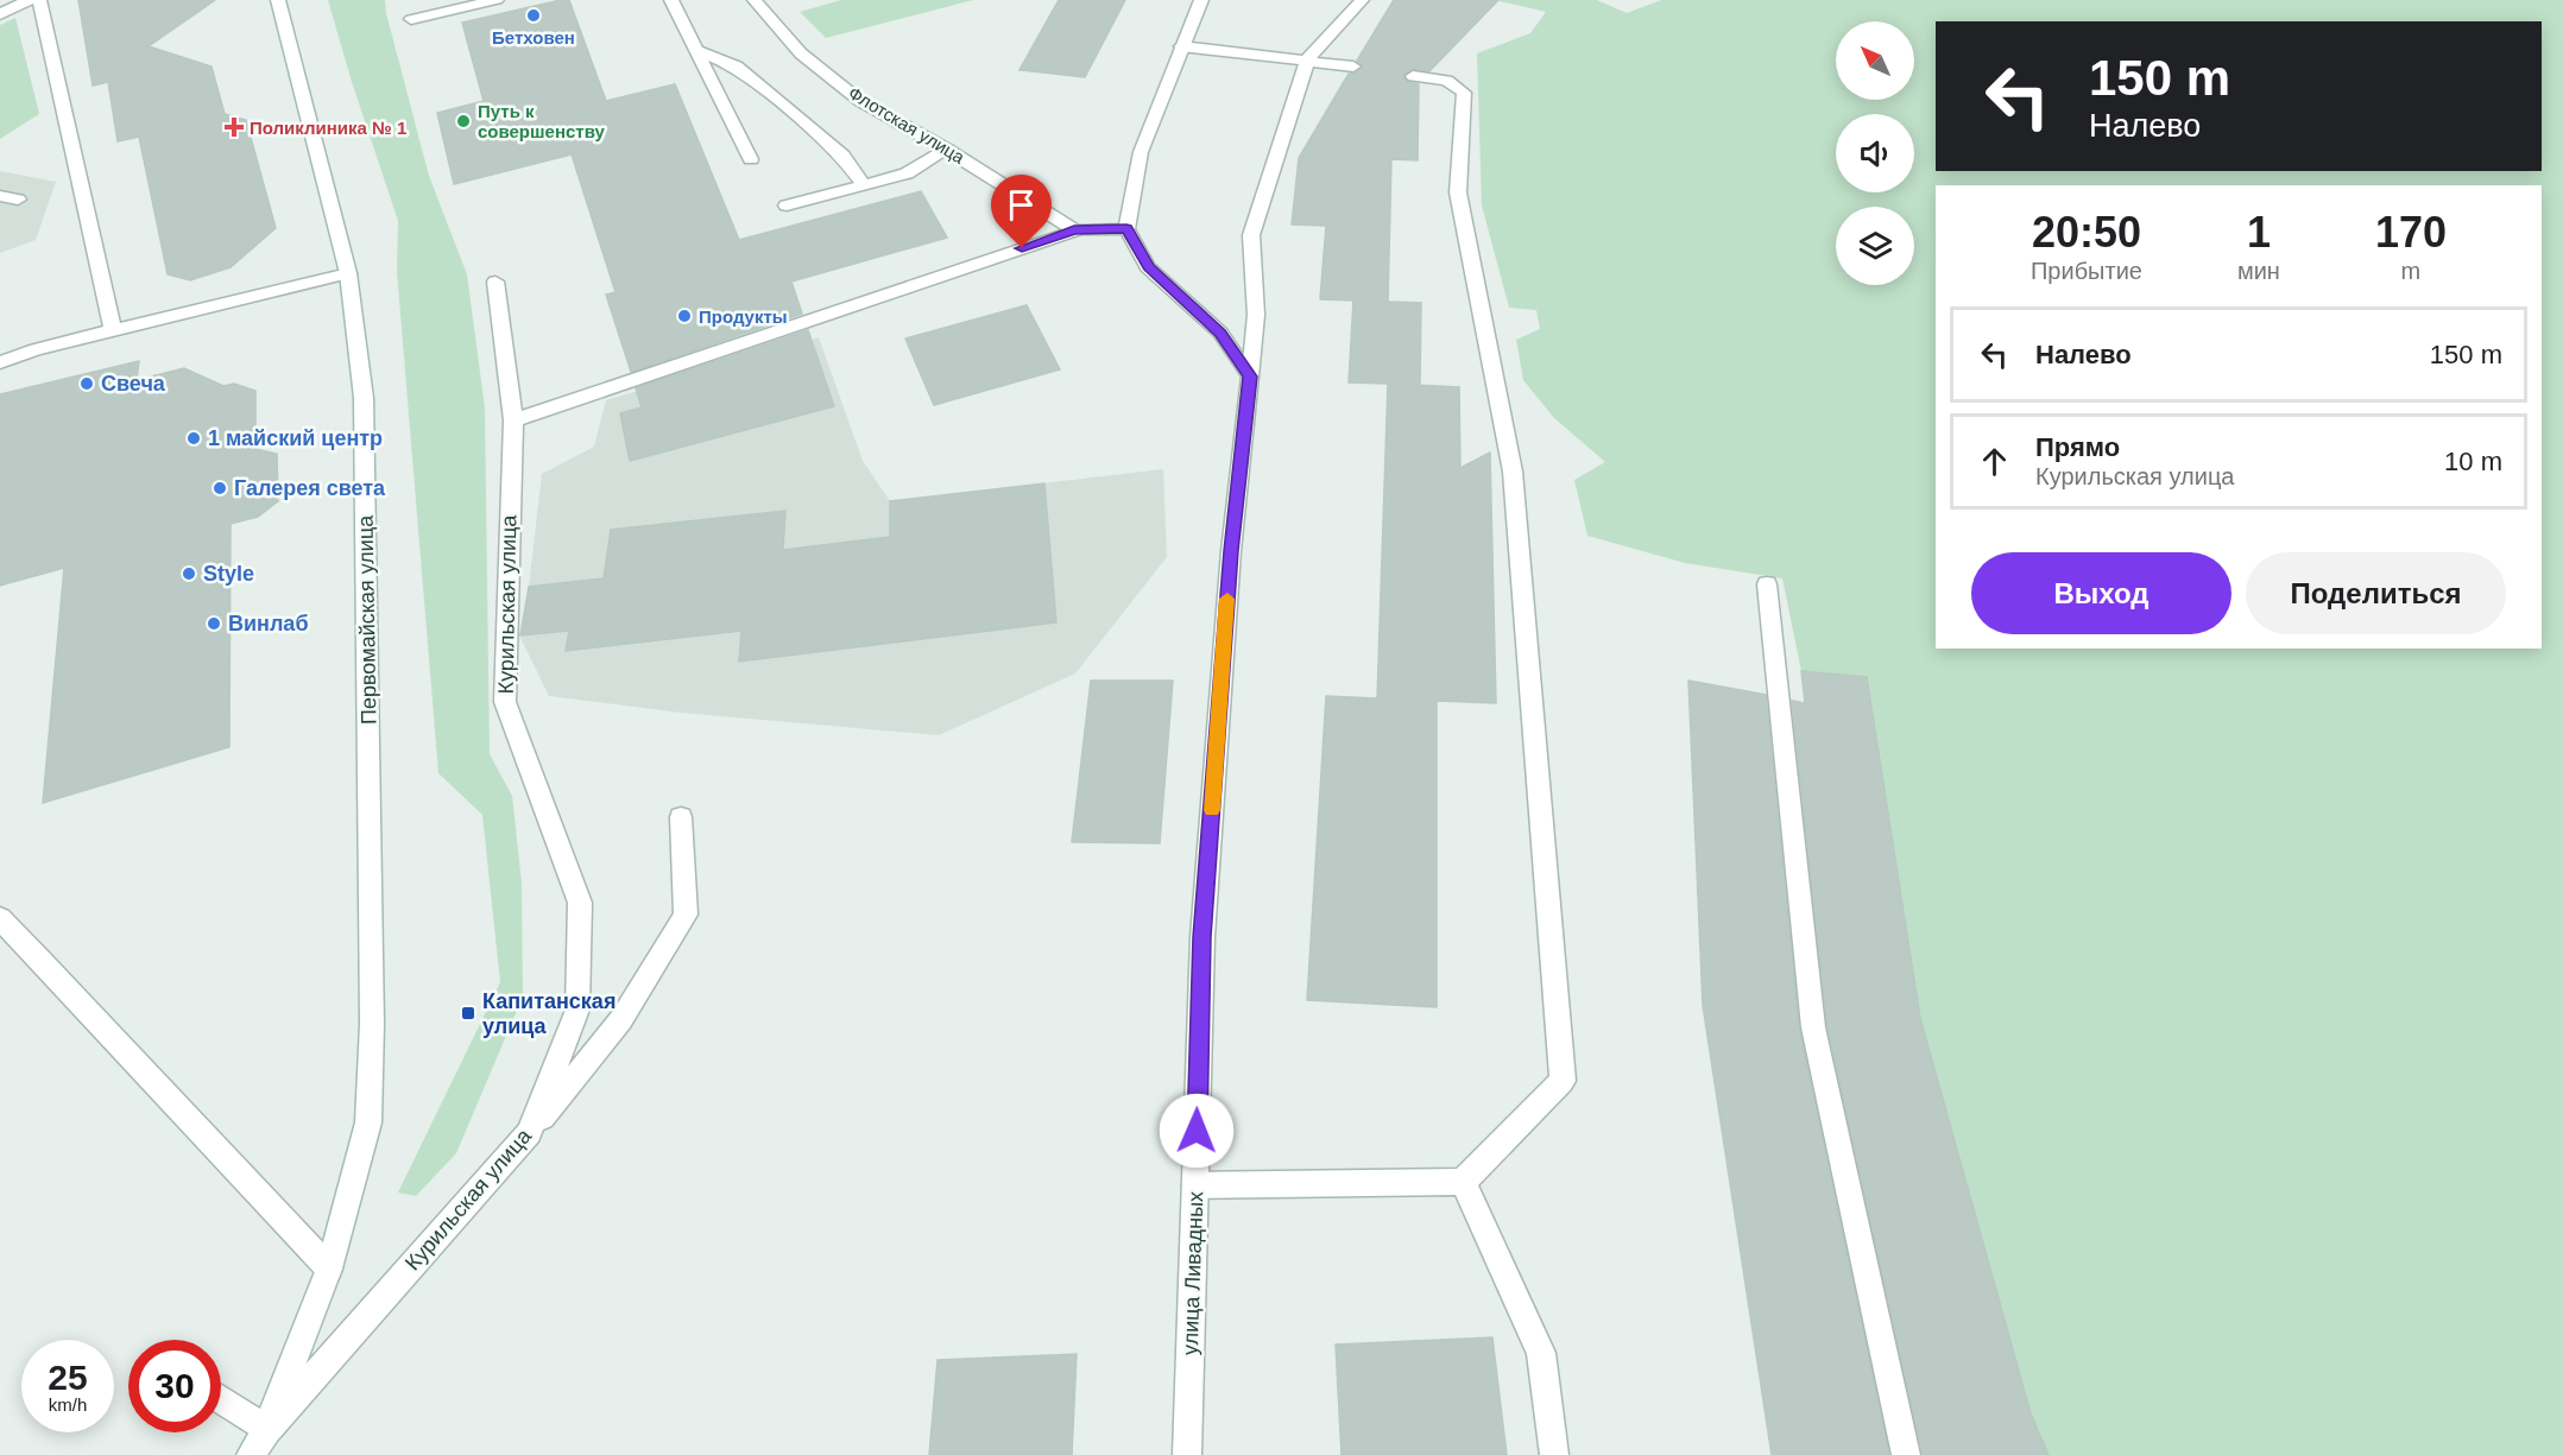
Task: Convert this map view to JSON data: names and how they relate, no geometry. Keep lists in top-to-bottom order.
{
  "streets": {
    "street": [
      "Флотская улица",
      "Курильская улица",
      "Первомайская улица",
      "улица Ливадных"
    ]
  },
  "places": {
    "other": [
      "Бетховен",
      "Путь к совершенству",
      "Продукты",
      "Свеча",
      "1 майский центр",
      "Галерея света",
      "Style",
      "Винлаб"
    ],
    "health": ["Поликлиника № 1"],
    "transit": ["Капитанская улица"]
  },
  "north": "top left",
  "page": {
    "turn": ["150 m", "Налево"],
    "eta": [
      "20:50",
      "Прибытие",
      "1",
      "мин",
      "170",
      "m"
    ],
    "list": [
      {
        "name": "Налево",
        "value": "150 m"
      },
      {
        "name": "Прямо",
        "note": "Курильская улица",
        "value": "10 m"
      }
    ],
    "buttons": ["Выход", "Поделиться"],
    "speed": "25 km/h",
    "limit": "30"
  }
}
